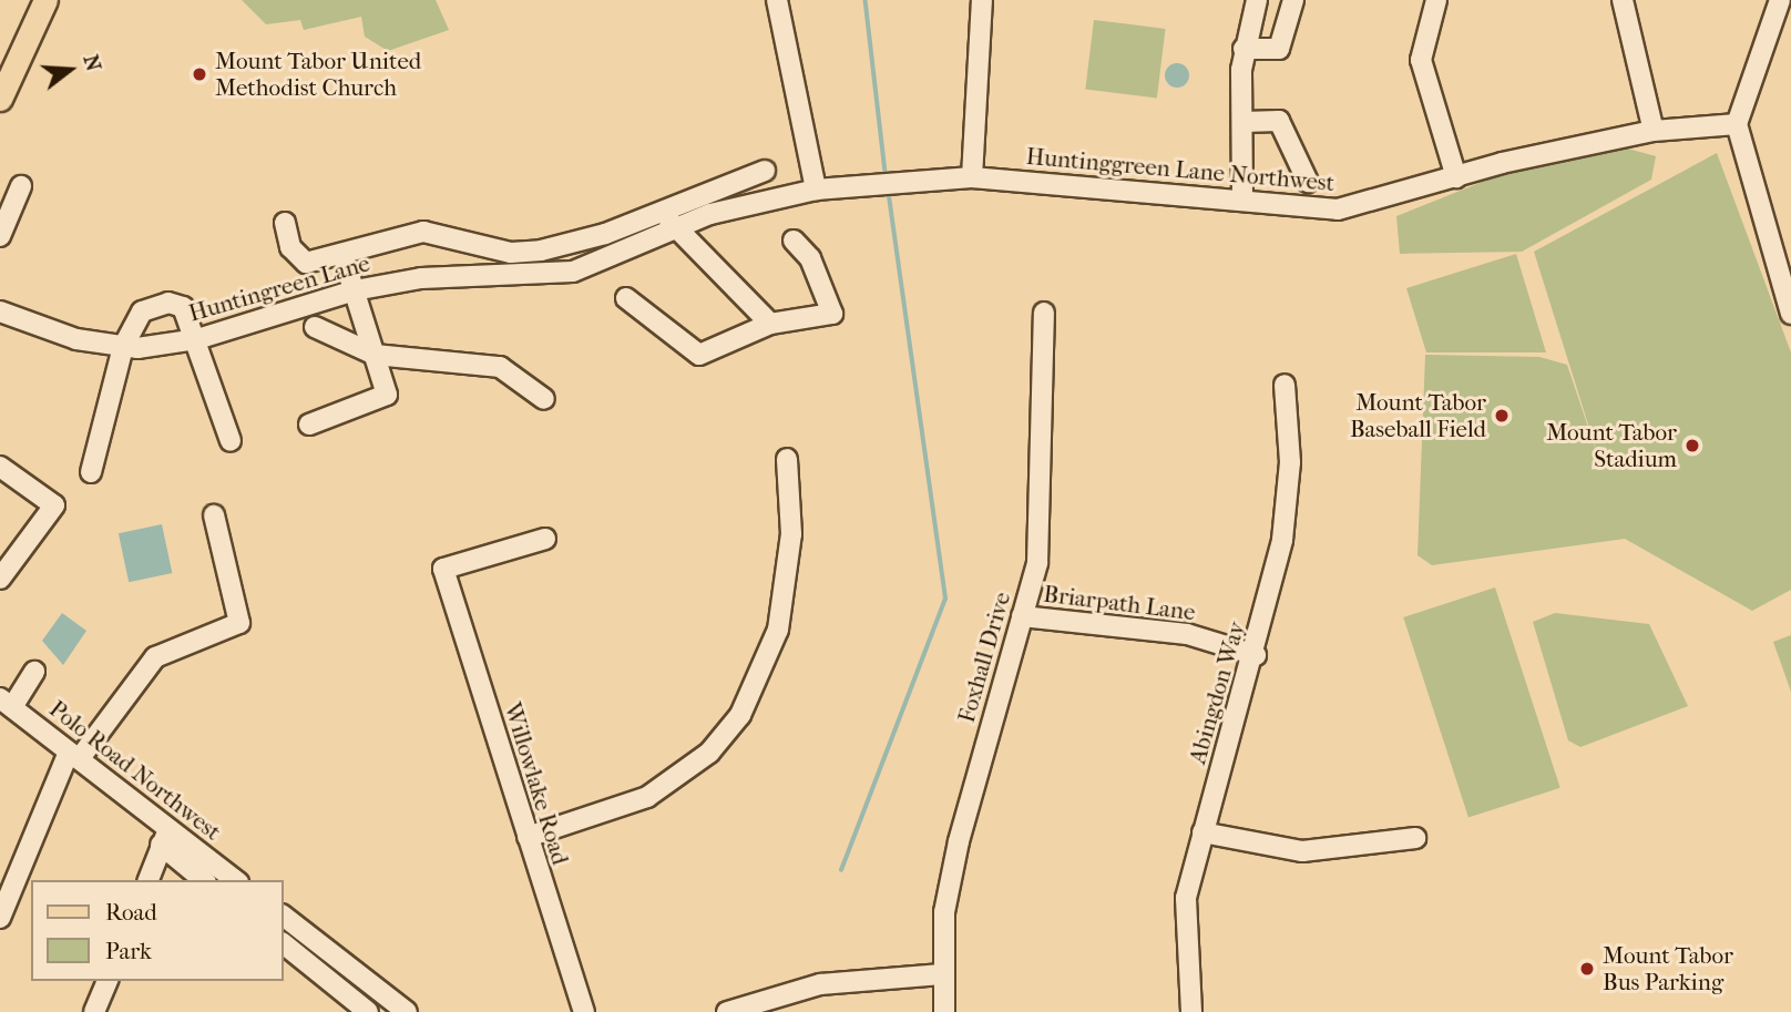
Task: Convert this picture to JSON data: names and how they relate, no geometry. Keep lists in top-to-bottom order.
{
  "streets": {
    "street": [
      "Huntinggreen Lane Northwest",
      "Huntingreen Lane",
      "Briarpath Lane",
      "Foxhall Drive",
      "Abingdon Way",
      "Polo Road Northwest",
      "Willowlake Road"
    ]
  },
  "crossings": [
    ["Huntinggreen Lane Northwest", "Huntingreen Lane"],
    ["Briarpath Lane", "Foxhall Drive"],
    ["Briarpath Lane", "Abingdon Way"]
  ],
  "places": [
    "Mount Tabor United Methodist Church",
    "Mount Tabor Baseball Field",
    "Mount Tabor Stadium",
    "Mount Tabor Bus Parking"
  ],
  "legend": ["Road", "Park"],
  "north": "right"
}
